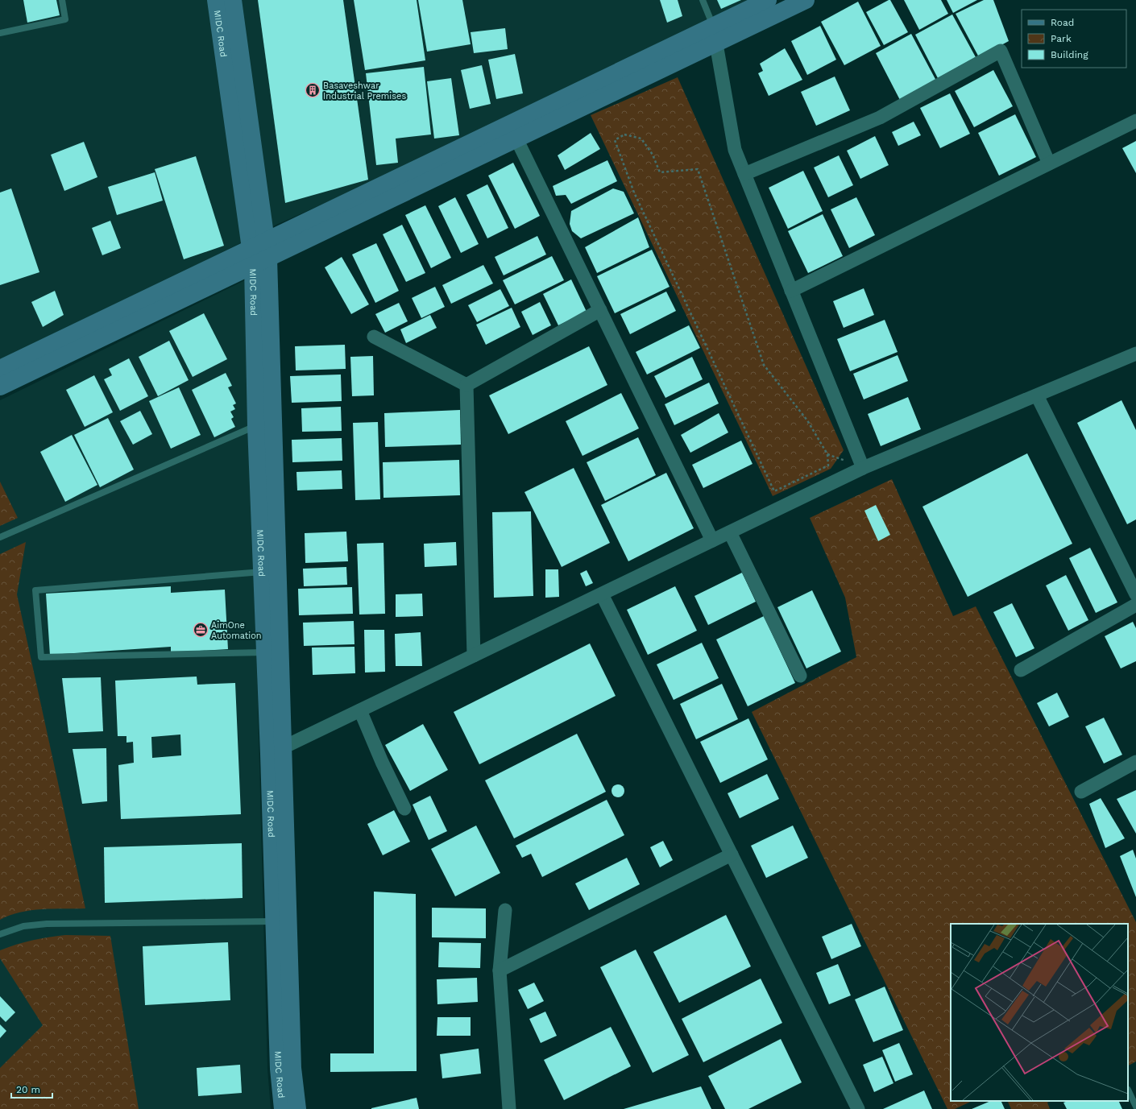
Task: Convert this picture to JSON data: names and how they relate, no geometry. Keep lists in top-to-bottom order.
{
  "streets": {
    "main road": ["MIDC Road"]
  },
  "places": {
    "building": ["Basaveshwar Industrial Premises"],
    "office": ["AimOne Automation"]
  },
  "legend": ["Road", "Park", "Building"],
  "scale_bar": "20 m"
}
